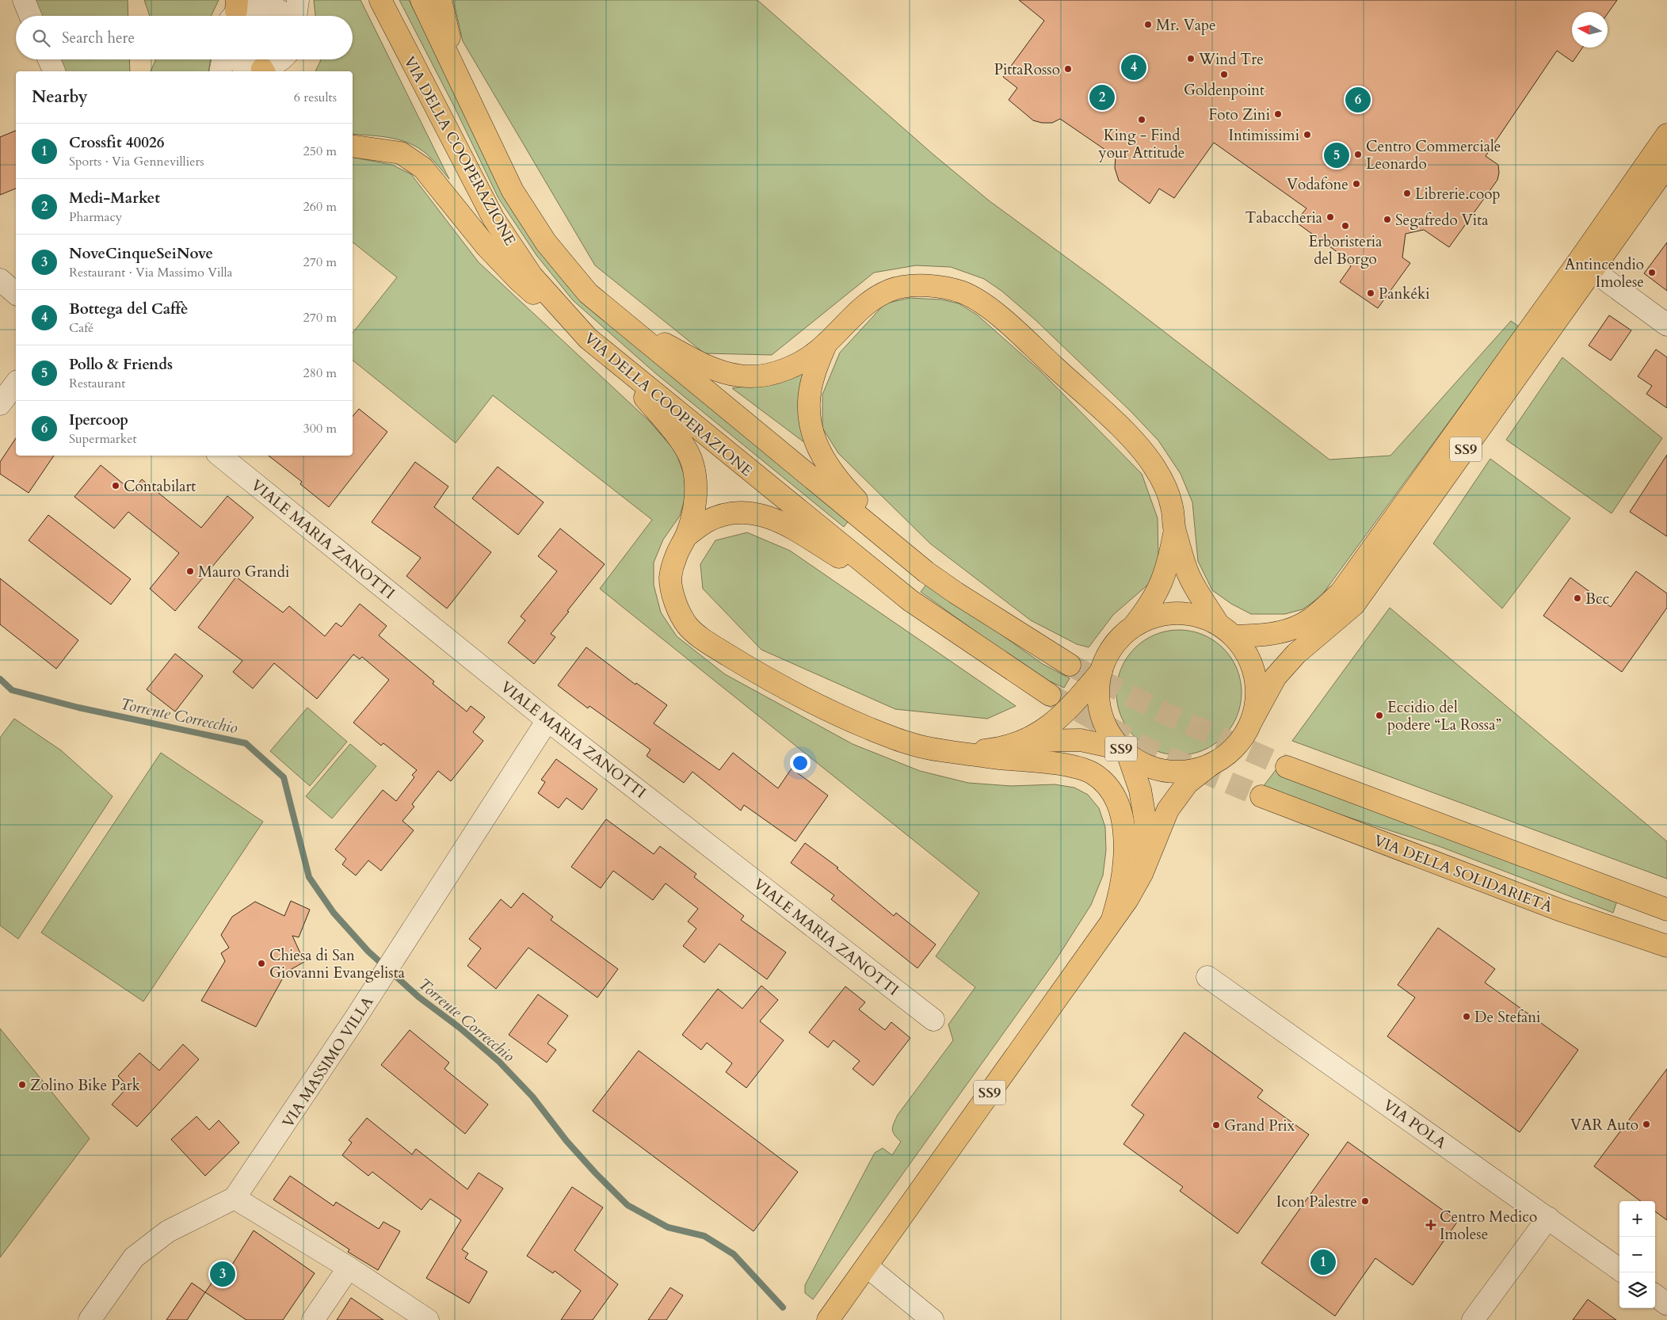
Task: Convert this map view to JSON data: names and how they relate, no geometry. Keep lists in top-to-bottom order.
{
  "streets": {
    "main road": ["VIA DELLA COOPERAZIONE", "SS9", "VIA DELLA SOLIDARIETÀ"],
    "street": ["VIALE MARIA ZANOTTI", "VIA MASSIMO VILLA", "VIA POLA"]
  },
  "crossings": [
    ["VIALE MARIA ZANOTTI", "VIA MASSIMO VILLA"]
  ],
  "water": ["Torrente Correcchio"],
  "places": {
    "other": [
      "Mr. Vape",
      "Wind Tre",
      "PittaRosso",
      "Goldenpoint",
      "Foto Zini",
      "King - Find your Attitude",
      "Intimissimi",
      "Centro Commerciale Leonardo",
      "Vodafone",
      "Librerie.coop",
      "Tabaccheria",
      "Segafredo Vita",
      "Erboristeria del Borgo",
      "Antincendio Imolese",
      "Pankéki",
      "Contabilart",
      "Mauro Grandi",
      "Bcc",
      "Eccidio del podere “La Rossa”",
      "Chiesa di San Giovanni Evangelista",
      "De Stefani",
      "Zolino Bike Park",
      "VAR Auto",
      "Grand Prix",
      "Icon Palestre"
    ],
    "health": ["Centro Medico Imolese"]
  },
  "north": "left",
  "page": {
    "search": "Search here",
    "pins": [
      "4",
      "2",
      "6",
      "5",
      "1",
      "3"
    ],
    "heading": ["Nearby", "6 results"],
    "list": [
      {
        "mark": "1",
        "name": "Crossfit 40026",
        "note": "Sports · Via Gennevilliers",
        "value": "250 m"
      },
      {
        "mark": "2",
        "name": "Medi-Market",
        "note": "Pharmacy",
        "value": "260 m"
      },
      {
        "mark": "3",
        "name": "NoveCinqueSeiNove",
        "note": "Restaurant · Via Massimo Villa",
        "value": "270 m"
      },
      {
        "mark": "4",
        "name": "Bottega del Caffè",
        "note": "Café",
        "value": "270 m"
      },
      {
        "mark": "5",
        "name": "Pollo & Friends",
        "note": "Restaurant",
        "value": "280 m"
      },
      {
        "mark": "6",
        "name": "Ipercoop",
        "note": "Supermarket",
        "value": "300 m"
      }
    ],
    "map_buttons": ["+", "−"]
  }
}
